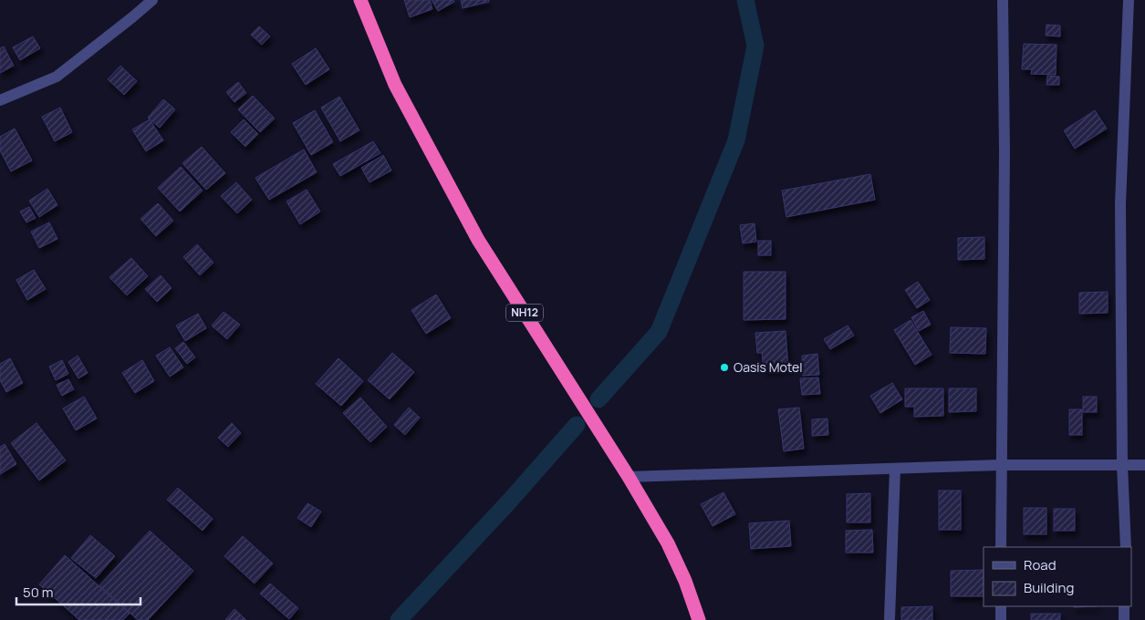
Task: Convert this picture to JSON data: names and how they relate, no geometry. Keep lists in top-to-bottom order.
{
  "streets": {
    "highway": ["NH12"]
  },
  "places": ["Oasis Motel"],
  "legend": ["Road", "Building"],
  "scale_bar": "50 m"
}
